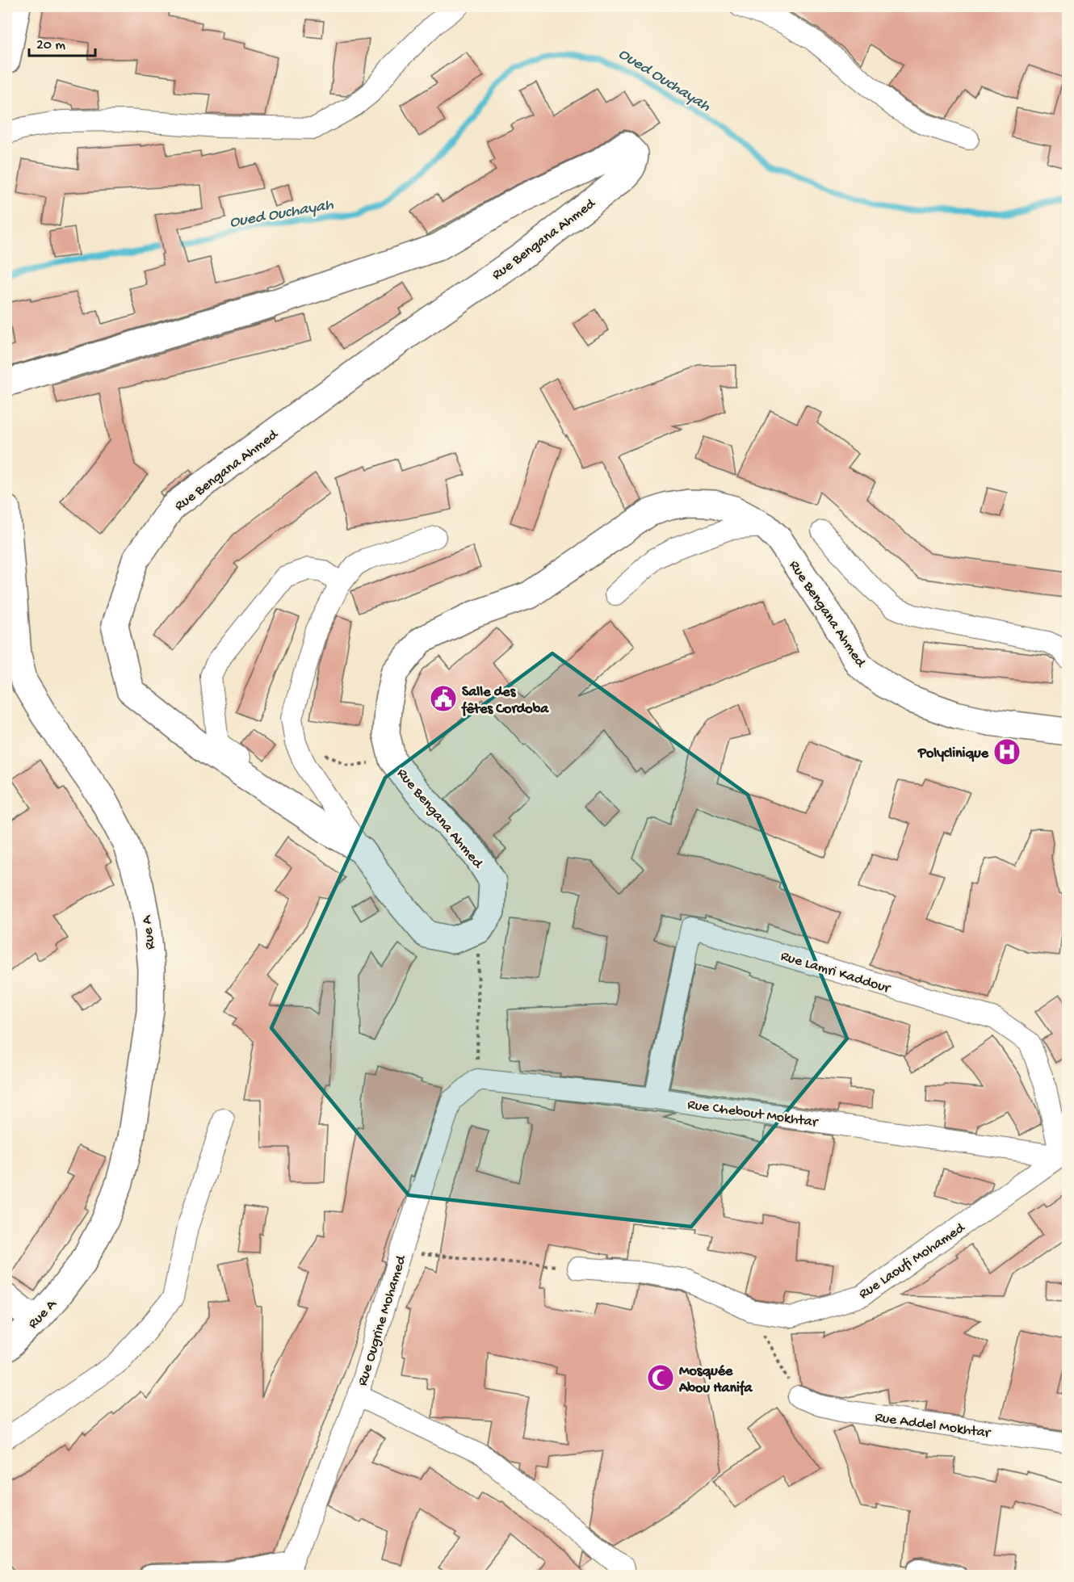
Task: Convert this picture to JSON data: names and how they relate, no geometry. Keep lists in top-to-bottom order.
{
  "streets": {
    "street": [
      "Rue Bengana Ahmed",
      "Rue A",
      "Rue Lamri Kaddour",
      "Rue Chebout Mokhtar",
      "Rue Laoufi Mohamed",
      "Rue Ougrine Mohamed",
      "Rue Addel Mokhtar"
    ]
  },
  "crossings": [
    ["Rue Lamri Kaddour", "Rue Chebout Mokhtar"],
    ["Rue Lamri Kaddour", "Rue Laoufi Mohamed"],
    ["Rue Chebout Mokhtar", "Rue Laoufi Mohamed"],
    ["Rue Chebout Mokhtar", "Rue Ougrine Mohamed"]
  ],
  "water": ["Oued Ouchayah"],
  "places": {
    "public building": ["Salle des fêtes Cordoba"],
    "hospital": ["Polyclinique"],
    "mosque": ["Mosquée Abou Hanifa"]
  },
  "scale_bar": "20 m"
}
